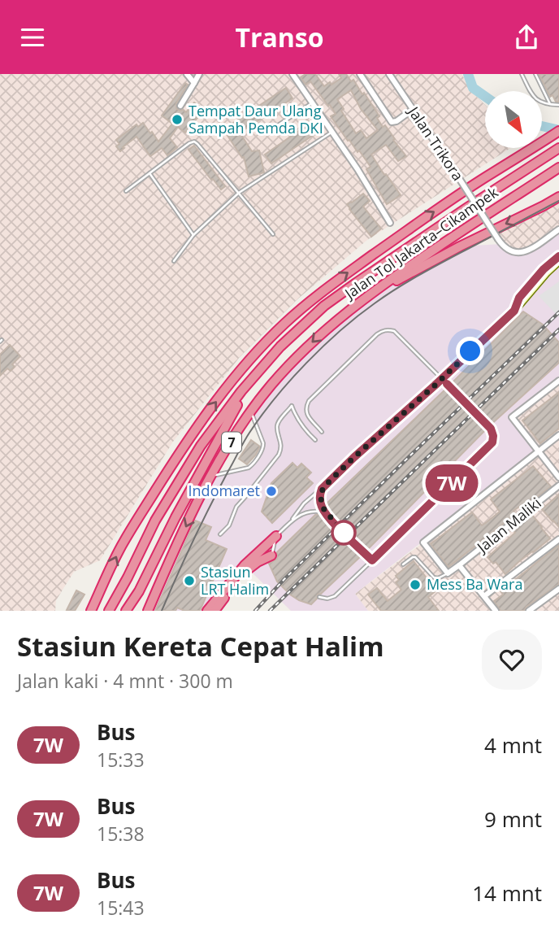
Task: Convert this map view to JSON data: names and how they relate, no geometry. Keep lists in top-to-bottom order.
{
  "streets": {
    "highway": ["Jalan Tol Jakarta–Cikampek", "7"],
    "street": ["Jalan Trikora", "Jalan Maliki"]
  },
  "places": [
    "Tempat Daur Ulang Sampah Pemda DKI",
    "Indomaret",
    "Stasiun LRT Halim",
    "Mess Ba Wara"
  ],
  "lines": ["bus line 7W"],
  "north": "bottom right",
  "page": {
    "header": "Transo",
    "on_map": "7W",
    "heading": ["Stasiun Kereta Cepat Halim", "Jalan kaki · 4 mnt · 300 m"],
    "list": [
      {
        "mark": "7W",
        "name": "Bus",
        "note": "15:33",
        "value": "4 mnt"
      },
      {
        "mark": "7W",
        "name": "Bus",
        "note": "15:38",
        "value": "9 mnt"
      },
      {
        "mark": "7W",
        "name": "Bus",
        "note": "15:43",
        "value": "14 mnt"
      }
    ]
  }
}
